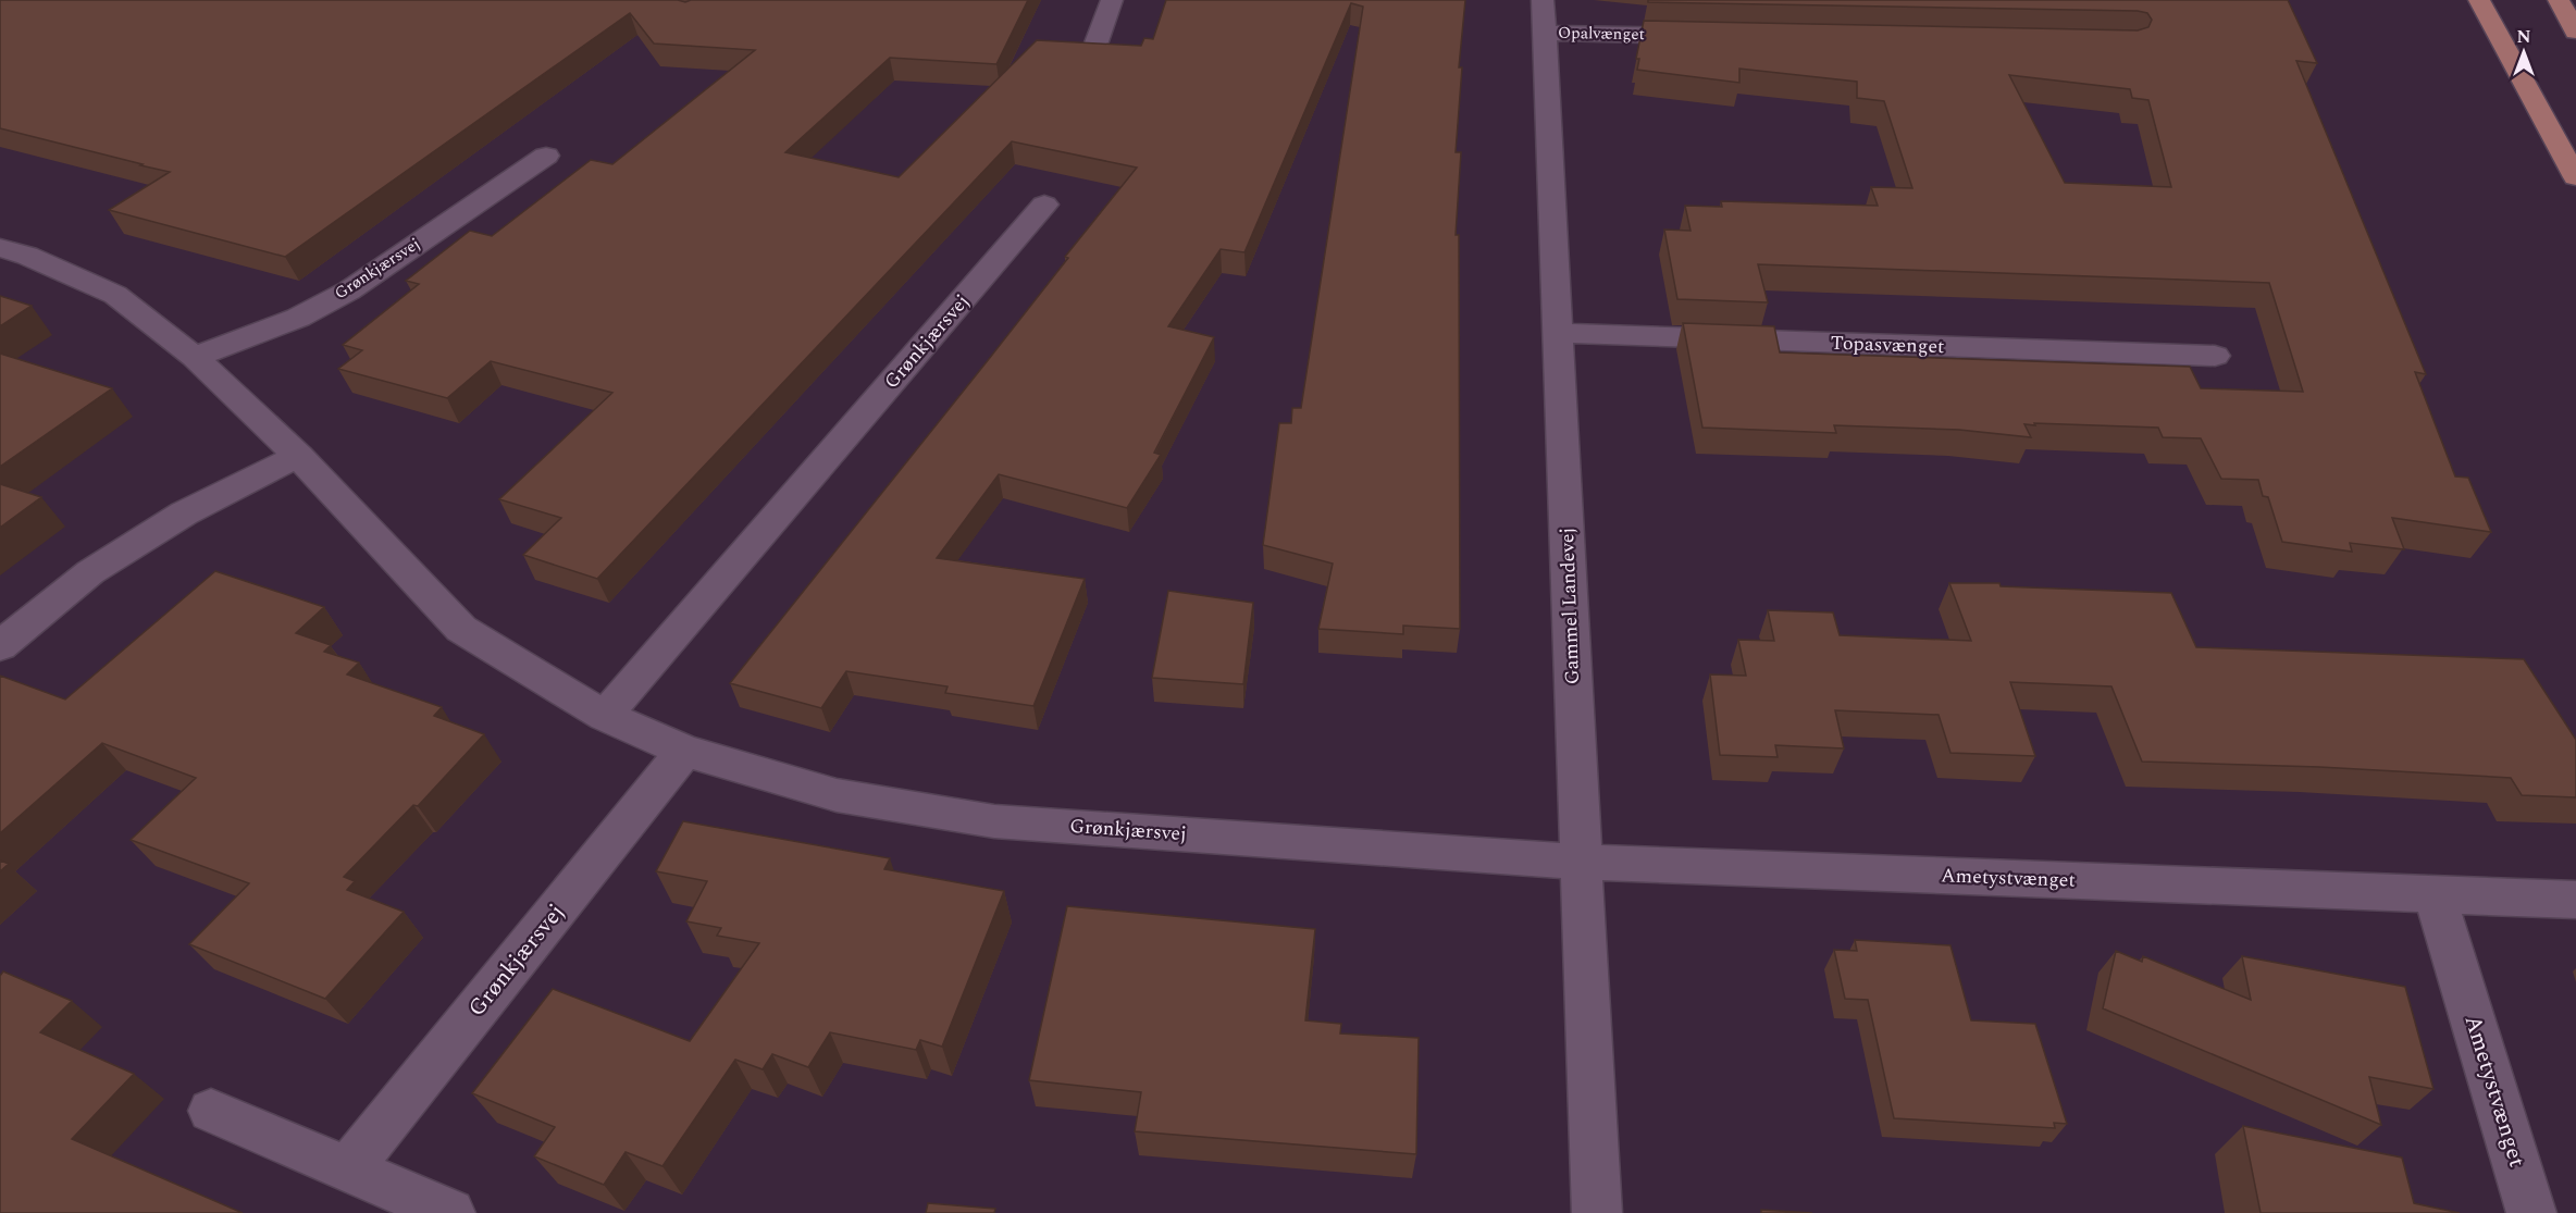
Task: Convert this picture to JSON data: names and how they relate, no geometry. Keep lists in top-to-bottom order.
{
  "streets": {
    "street": [
      "Opalvænget",
      "Grønkjærsvej",
      "Topasvænget",
      "Gammel Landevej",
      "Ametystvænget"
    ]
  },
  "crossings": [
    ["Opalvænget", "Gammel Landevej"],
    ["Grønkjærsvej", "Gammel Landevej"],
    ["Grønkjærsvej", "Ametystvænget"],
    ["Topasvænget", "Gammel Landevej"],
    ["Gammel Landevej", "Ametystvænget"]
  ],
  "north": "top"
}
